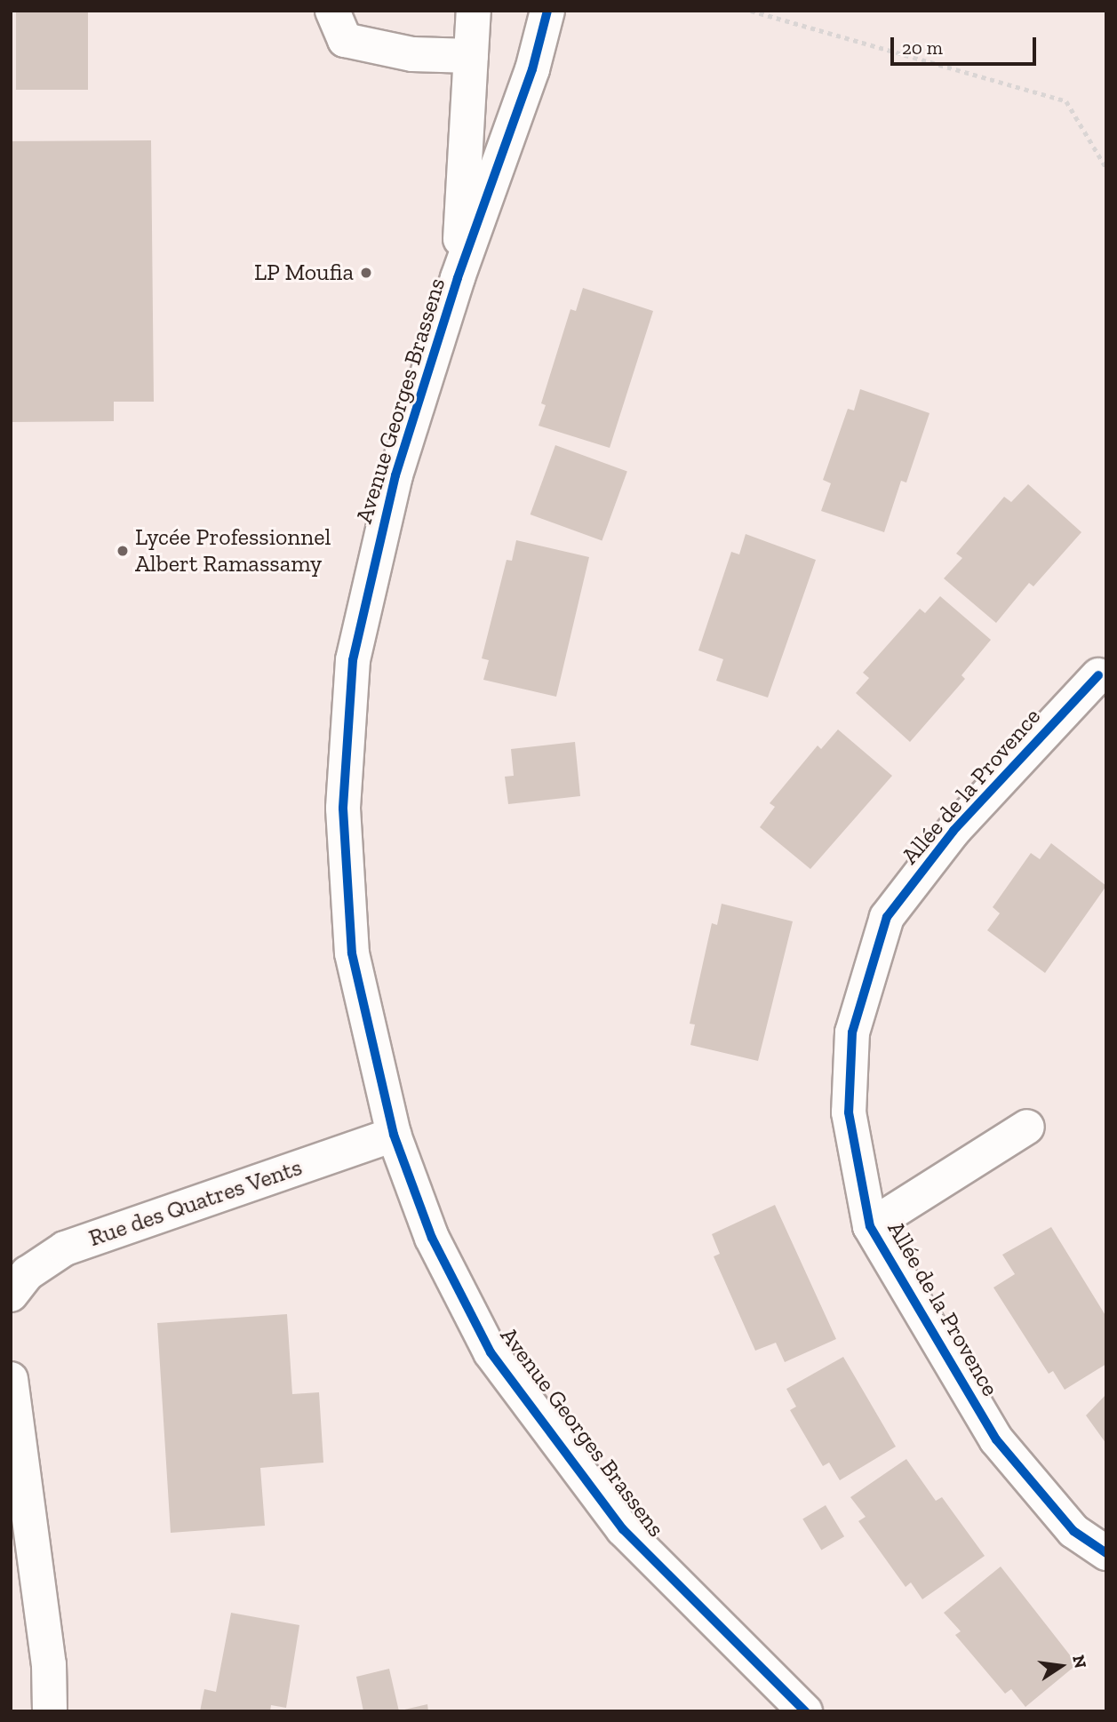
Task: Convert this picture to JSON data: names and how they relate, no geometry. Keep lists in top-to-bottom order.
{
  "streets": {
    "street": ["Avenue Georges Brassens", "Allée de la Provence", "Rue des Quatres Vents"]
  },
  "crossings": [
    ["Avenue Georges Brassens", "Rue des Quatres Vents"]
  ],
  "places": ["LP Moufia", "Lycée Professionnel Albert Ramassamy"],
  "scale_bar": "20 m",
  "north": "right"
}
